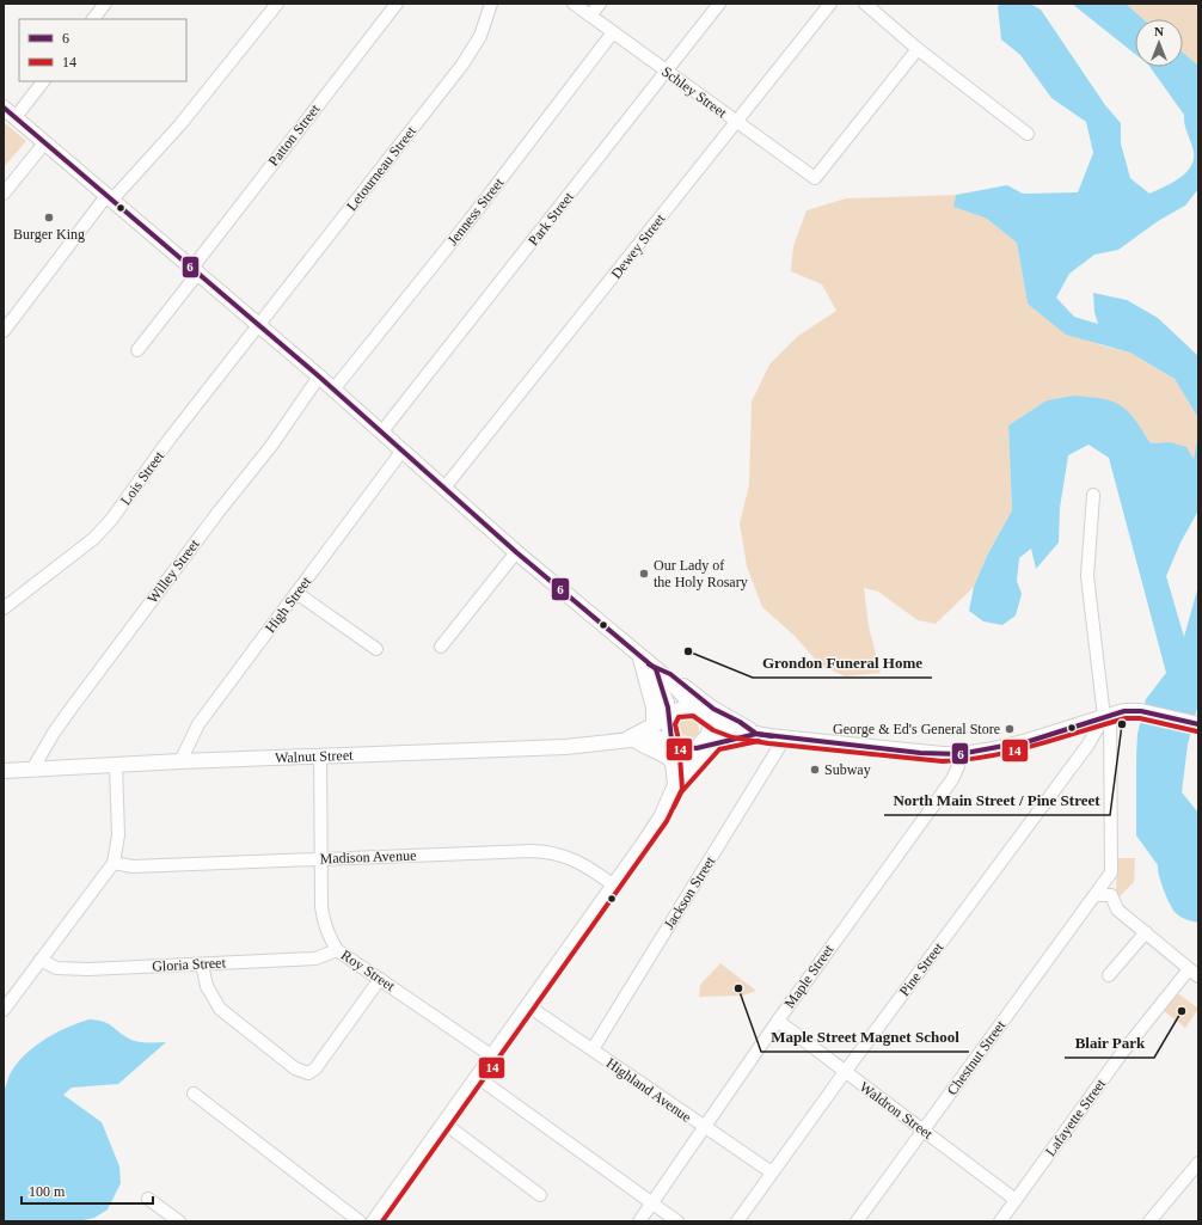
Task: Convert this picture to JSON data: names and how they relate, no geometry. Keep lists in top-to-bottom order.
{
  "streets": {
    "main road": ["Walnut Street"],
    "street": [
      "Schley Street",
      "Patton Street",
      "Letourneau Street",
      "Jenness Street",
      "Park Street",
      "Dewey Street",
      "Lois Street",
      "Willey Street",
      "High Street",
      "Madison Avenue",
      "Jackson Street",
      "Gloria Street",
      "Pine Street",
      "Roy Street",
      "Maple Street",
      "Chestnut Street",
      "Highland Avenue",
      "Waldron Street",
      "Lafayette Street"
    ]
  },
  "crossings": [
    ["Schley Street", "Jenness Street"],
    ["Schley Street", "Park Street"],
    ["Schley Street", "Dewey Street"],
    ["Letourneau Street", "Lois Street"],
    ["Willey Street", "Walnut Street"],
    ["High Street", "Walnut Street"],
    ["Walnut Street", "Roy Street"],
    ["Madison Avenue", "Roy Street"],
    ["Jackson Street", "Highland Avenue"],
    ["Gloria Street", "Roy Street"],
    ["Pine Street", "Highland Avenue"],
    ["Pine Street", "Waldron Street"],
    ["Maple Street", "Highland Avenue"],
    ["Maple Street", "Waldron Street"],
    ["Chestnut Street", "Waldron Street"],
    ["Waldron Street", "Lafayette Street"]
  ],
  "places": [
    "Burger King",
    "Our Lady of the Holy Rosary",
    "Grondon Funeral Home",
    "North Main Street / Pine Street",
    "George & Ed's General Store",
    "Subway",
    "Maple Street Magnet School",
    "Blair Park"
  ],
  "lines": ["transit line 6", "transit line 14"],
  "legend": ["6", "14"],
  "scale_bar": "100 m",
  "north": "top"
}
